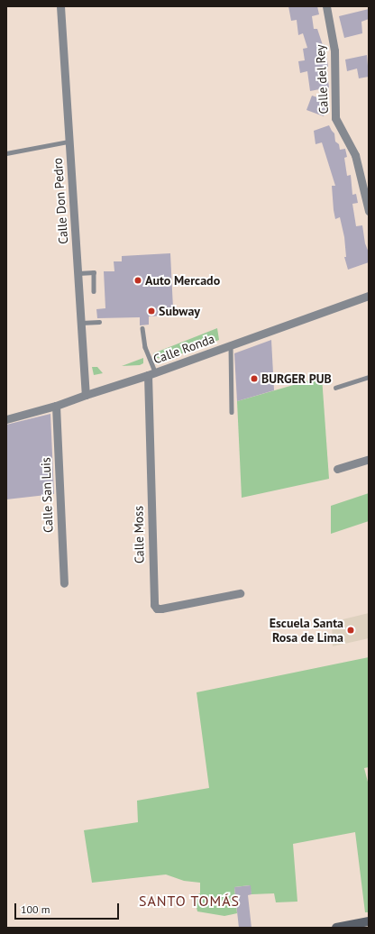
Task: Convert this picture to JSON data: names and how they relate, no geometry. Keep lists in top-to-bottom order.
{
  "streets": {
    "street": [
      "Calle del Rey",
      "Calle Don Pedro",
      "Calle Ronda",
      "Calle San Luis",
      "Calle Moss"
    ]
  },
  "crossings": [
    ["Calle Don Pedro", "Calle Ronda"],
    ["Calle Ronda", "Calle San Luis"],
    ["Calle Ronda", "Calle Moss"]
  ],
  "districts": ["SANTO TOMÁS"],
  "places": [
    "Auto Mercado",
    "Subway",
    "BURGER PUB",
    "Escuela Santa Rosa de Lima"
  ],
  "scale_bar": "100 m"
}
